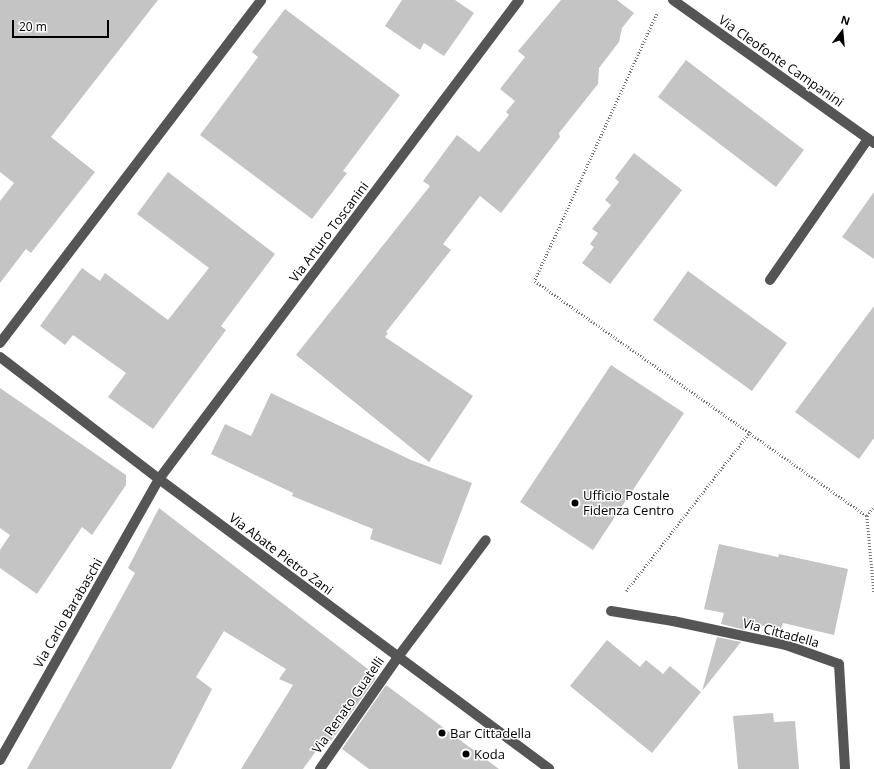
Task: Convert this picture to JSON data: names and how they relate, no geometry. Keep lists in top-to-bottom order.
{
  "streets": {
    "street": [
      "Via Cleofonte Campanini",
      "Via Arturo Toscanini",
      "Via Abate Pietro Zani",
      "Via Carlo Barabaschi",
      "Via Cittadella",
      "Via Renato Guatelli"
    ]
  },
  "crossings": [
    ["Via Arturo Toscanini", "Via Abate Pietro Zani"],
    ["Via Arturo Toscanini", "Via Carlo Barabaschi"],
    ["Via Abate Pietro Zani", "Via Carlo Barabaschi"],
    ["Via Abate Pietro Zani", "Via Renato Guatelli"]
  ],
  "places": ["Ufficio Postale Fidenza Centro", "Bar Cittadella", "Koda"],
  "scale_bar": "20 m",
  "north": "top"
}
